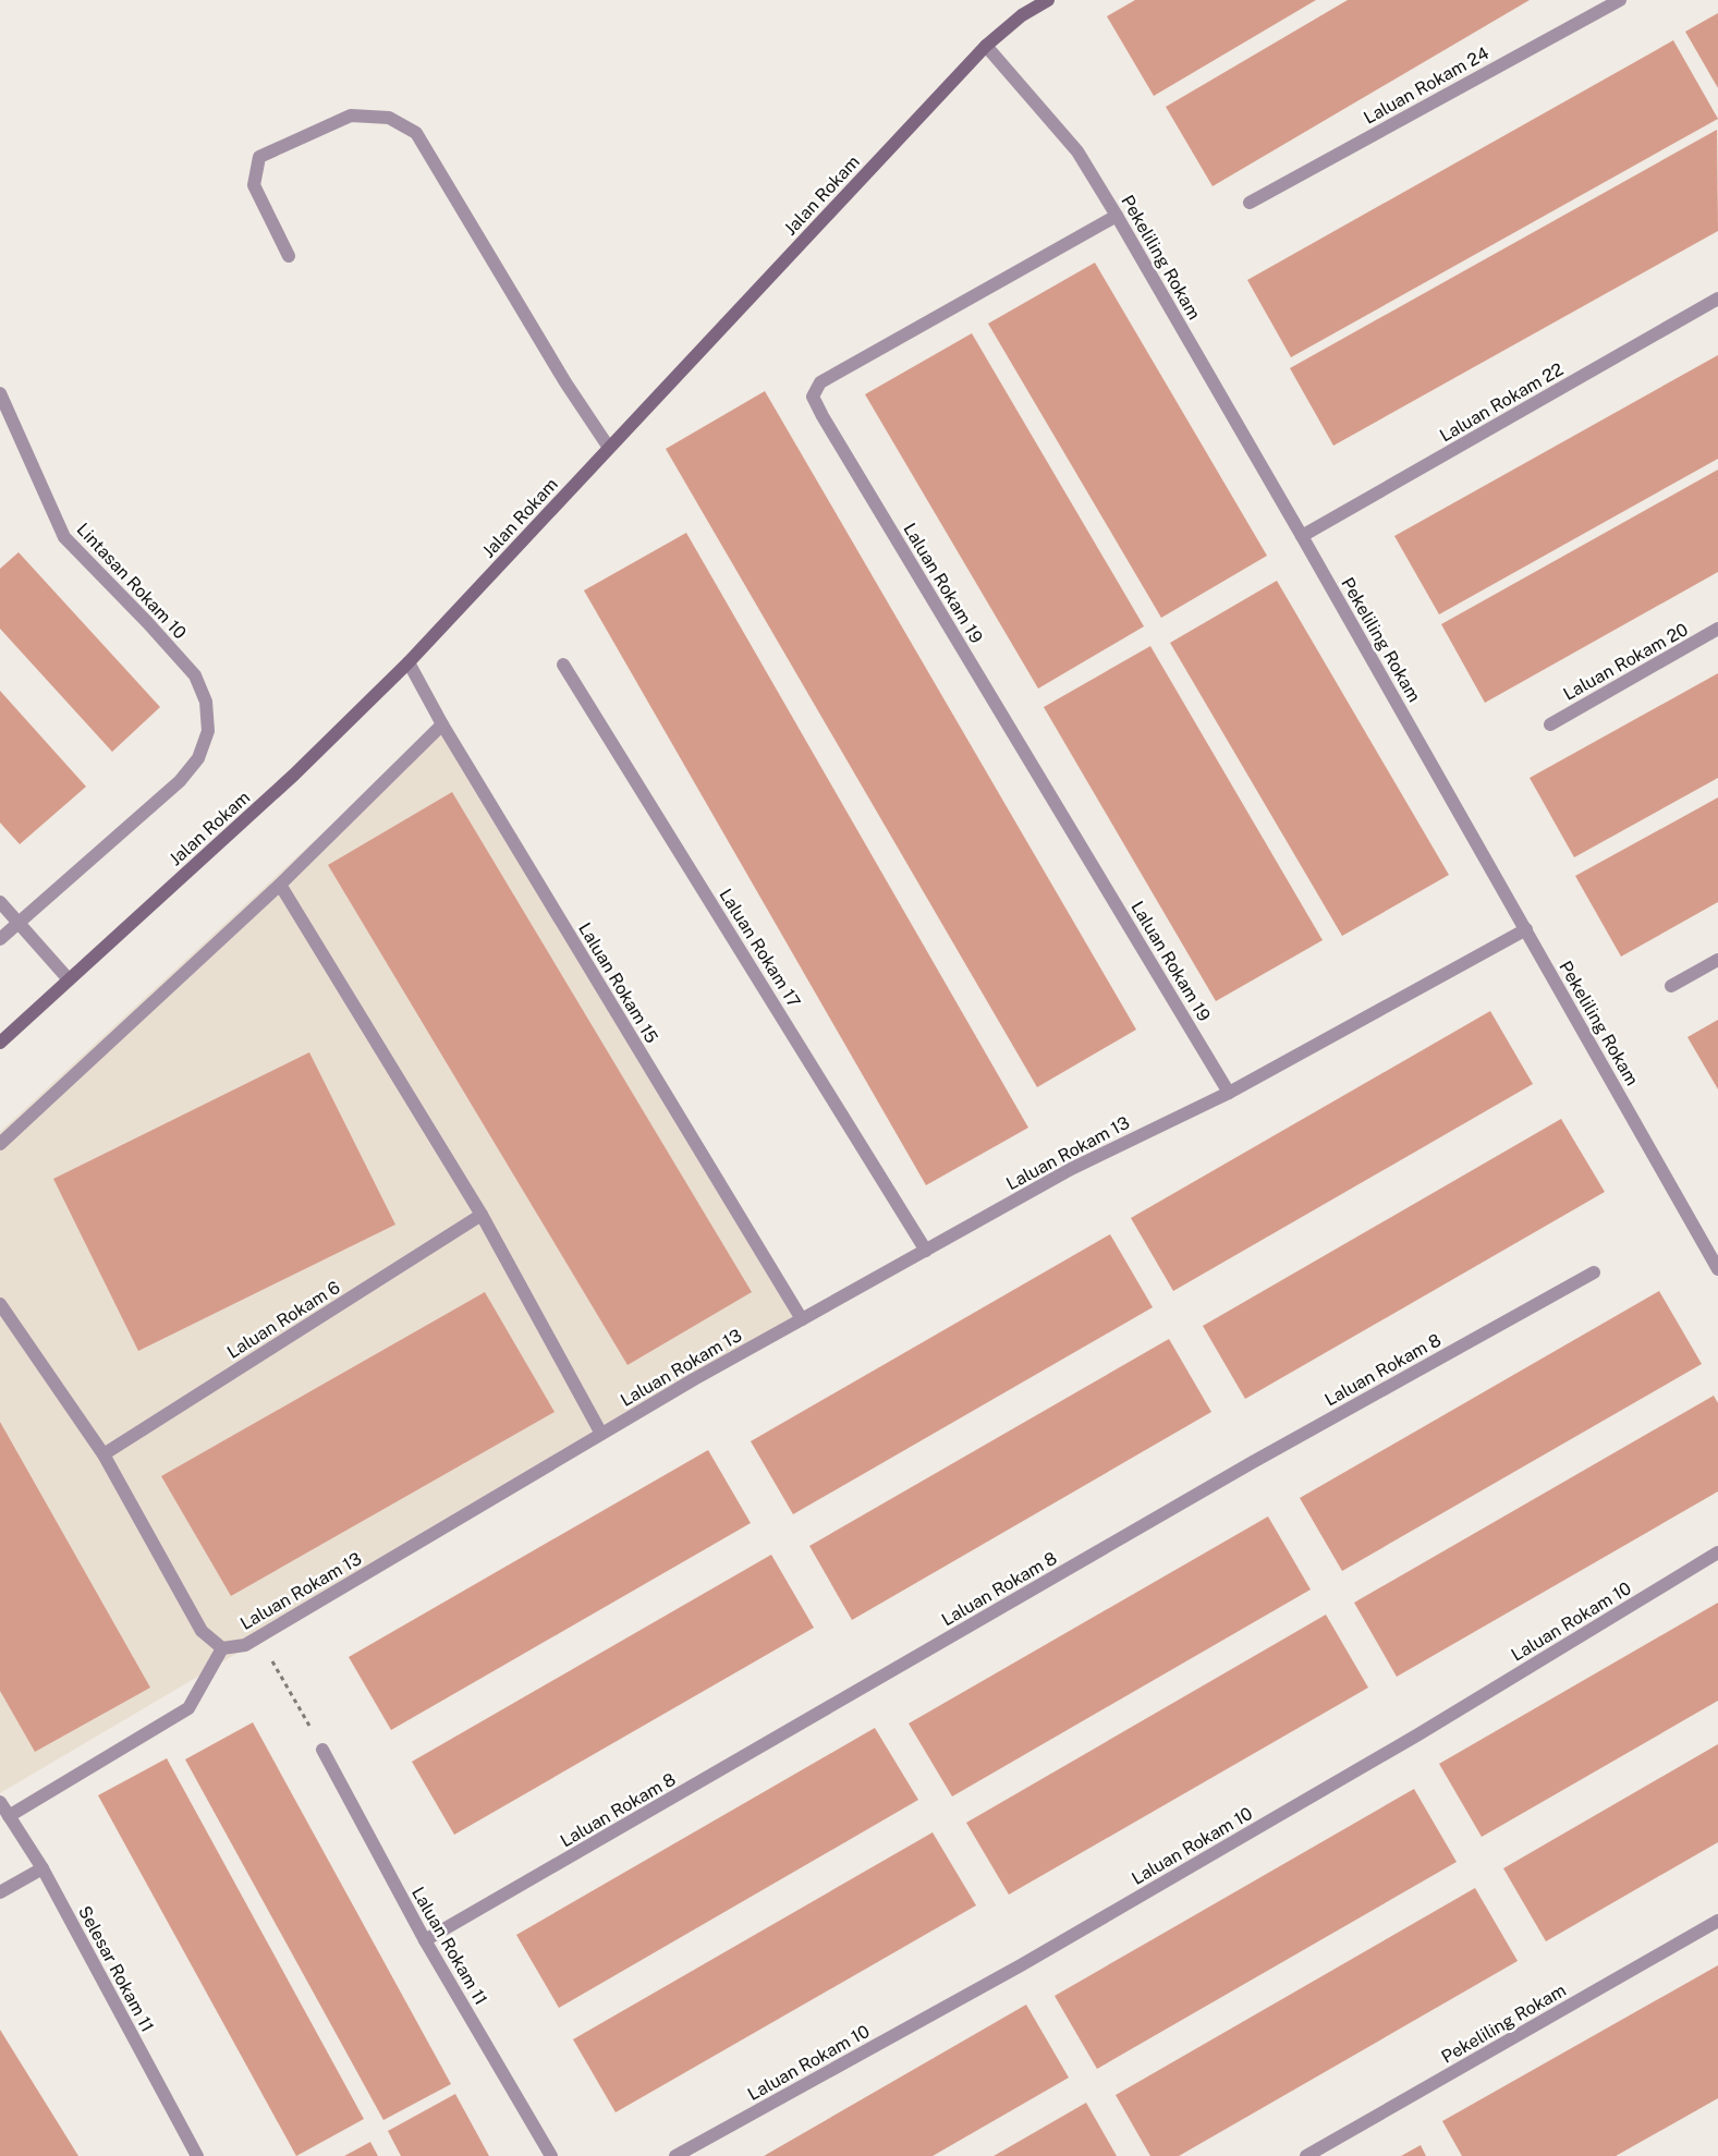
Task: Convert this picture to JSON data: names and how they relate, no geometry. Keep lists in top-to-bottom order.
{
  "streets": {
    "main road": ["Jalan Rokam"],
    "street": [
      "Laluan Rokam 24",
      "Pekeliling Rokam",
      "Laluan Rokam 22",
      "Lintasan Rokam 10",
      "Laluan Rokam 19",
      "Laluan Rokam 20",
      "Laluan Rokam 17",
      "Laluan Rokam 15",
      "Laluan Rokam 13",
      "Laluan Rokam 6",
      "Laluan Rokam 8",
      "Laluan Rokam 10",
      "Laluan Rokam 11",
      "Selesar Rokam 11"
    ]
  },
  "crossings": [
    ["Jalan Rokam", "Pekeliling Rokam"],
    ["Jalan Rokam", "Laluan Rokam 15"],
    ["Pekeliling Rokam", "Laluan Rokam 22"],
    ["Pekeliling Rokam", "Laluan Rokam 19"],
    ["Pekeliling Rokam", "Laluan Rokam 13"],
    ["Laluan Rokam 19", "Laluan Rokam 13"],
    ["Laluan Rokam 17", "Laluan Rokam 13"],
    ["Laluan Rokam 15", "Laluan Rokam 13"],
    ["Laluan Rokam 8", "Laluan Rokam 11"]
  ]
}
